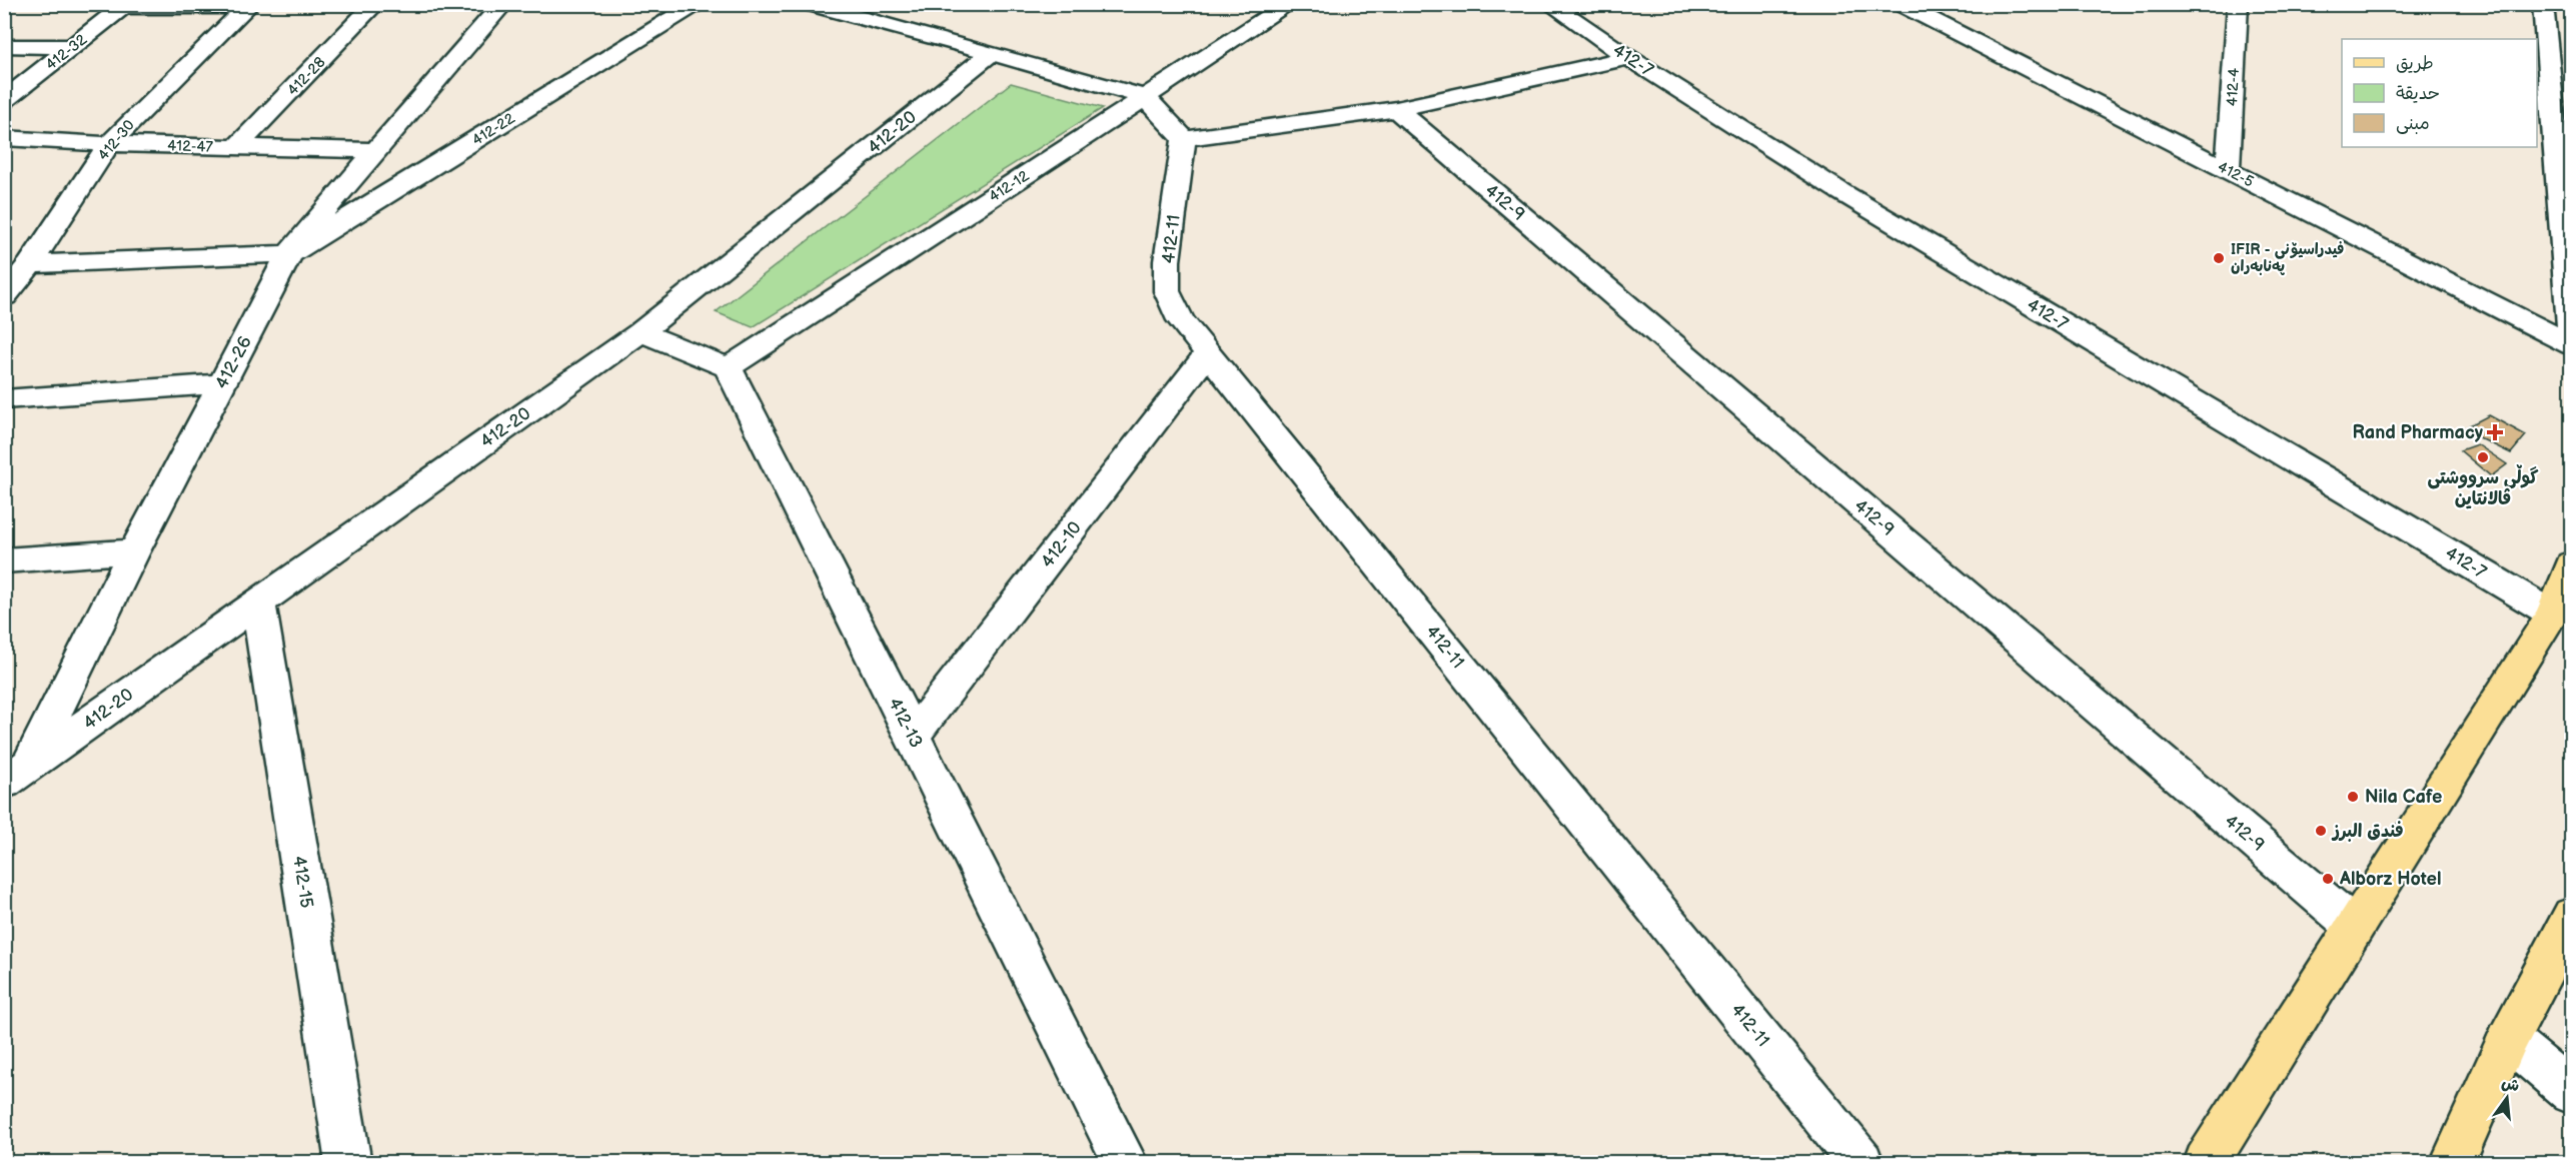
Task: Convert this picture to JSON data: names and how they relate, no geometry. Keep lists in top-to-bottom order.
{
  "streets": {
    "street": [
      "412-32",
      "412-7",
      "412-28",
      "412-4",
      "412-22",
      "412-20",
      "412-30",
      "412-47",
      "412-5",
      "412-12",
      "412-9",
      "412-11",
      "412-26",
      "412-10",
      "412-13",
      "412-15"
    ]
  },
  "crossings": [
    ["412-28", "412-47"],
    ["412-4", "412-5"],
    ["412-22", "412-26"],
    ["412-20", "412-26"],
    ["412-20", "412-15"],
    ["412-30", "412-47"],
    ["412-47", "412-26"],
    ["412-12", "412-13"],
    ["412-11", "412-10"],
    ["412-10", "412-13"]
  ],
  "places": {
    "other": [
      "IFIR - فیدراسیۆنی پەنابەران",
      "گوڵی سرووشتی ڤالانتاین",
      "Nila Cafe",
      "فندق البرز",
      "Alborz Hotel"
    ],
    "health": ["Rand Pharmacy"]
  },
  "legend": ["طريق", "حديقة", "مبنى"],
  "north": "top"
}
